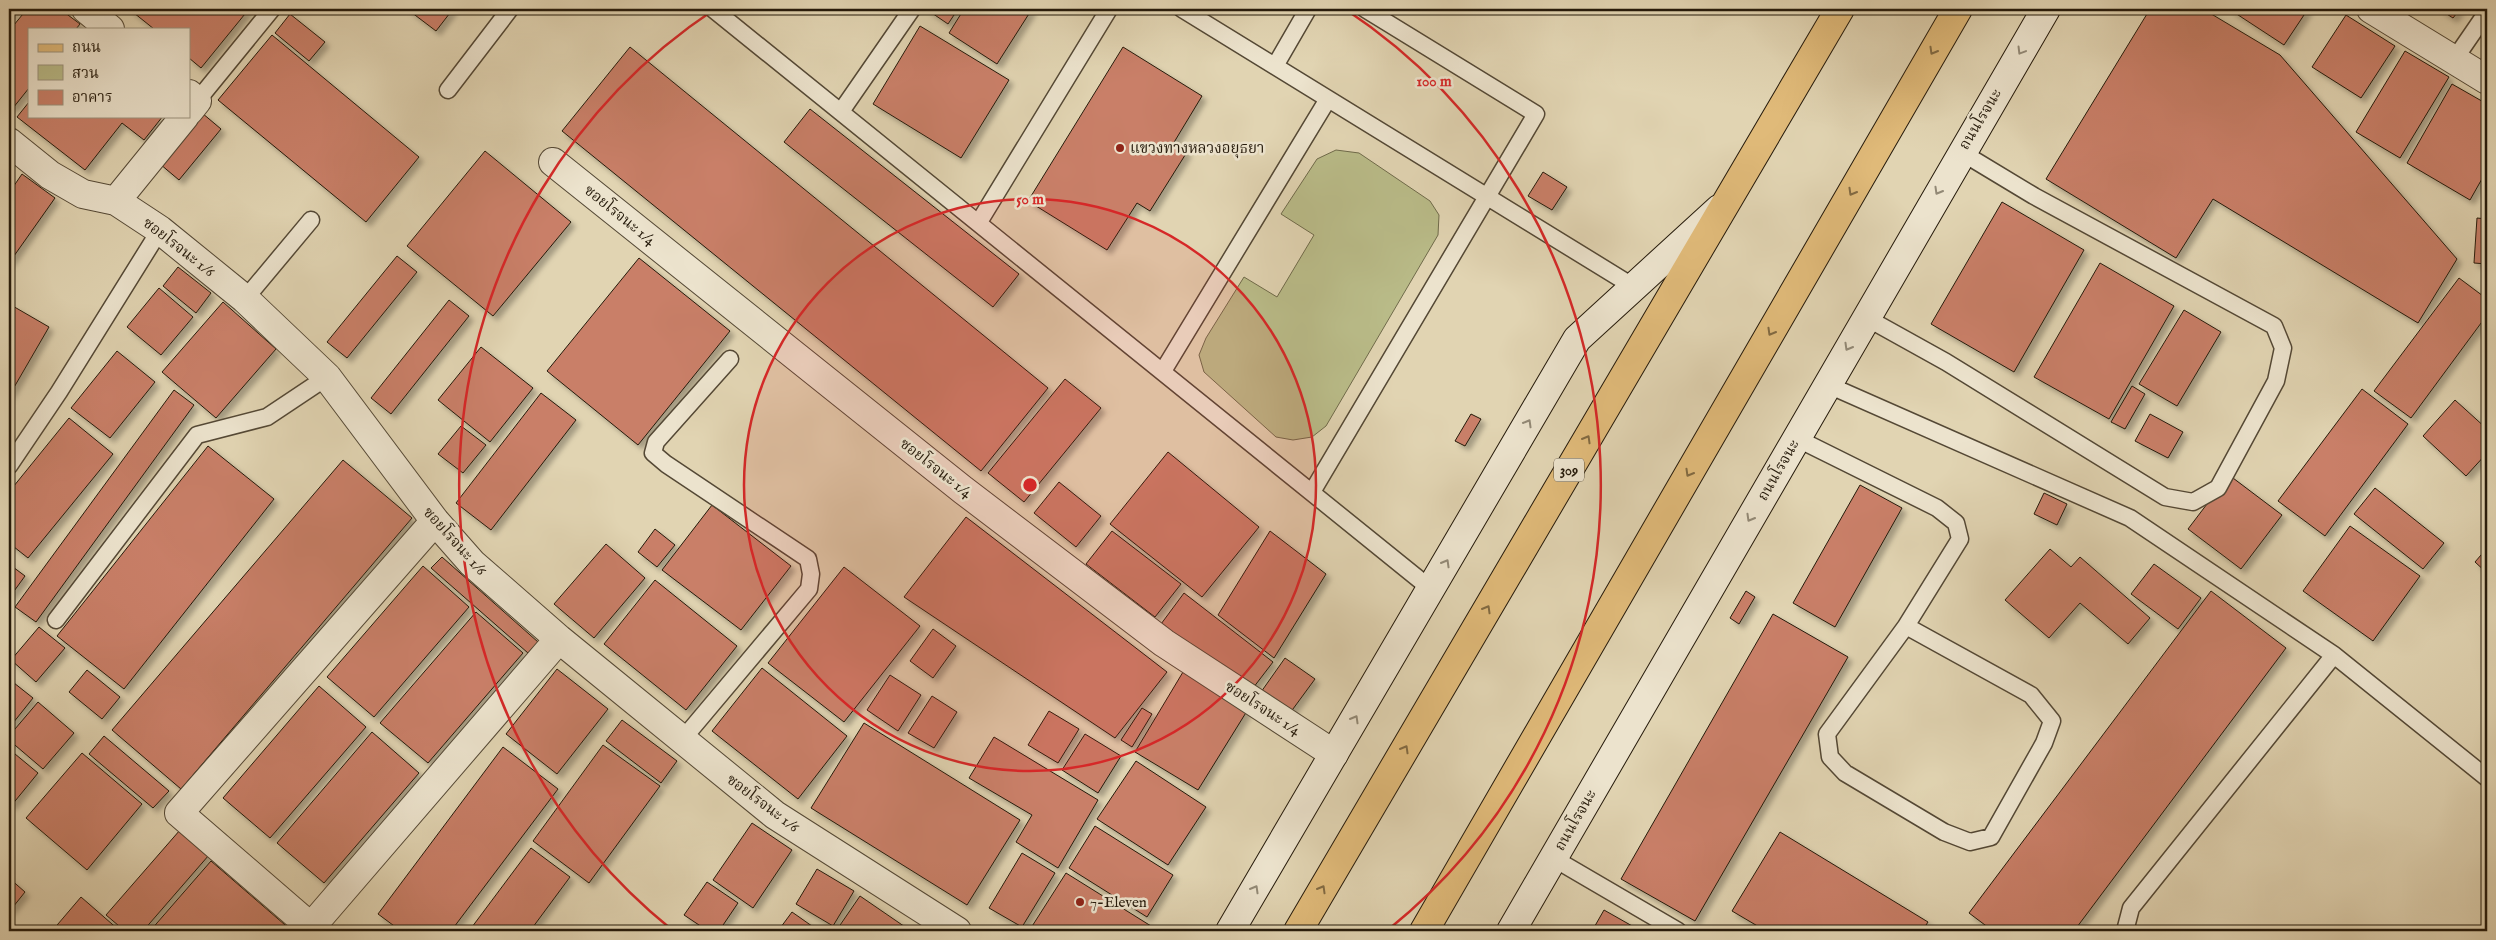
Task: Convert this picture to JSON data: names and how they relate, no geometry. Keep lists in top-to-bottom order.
{
  "streets": {
    "main road": ["309"],
    "street": ["ถนนโรจนะ", "ซอยโรจนะ 1/4", "ซอยโรจนะ 1/6"]
  },
  "places": ["แขวงทางหลวงอยุธยา", "7-Eleven"],
  "legend": ["ถนน", "สวน", "อาคาร"],
  "rings": ["100 m", "50 m"]
}
